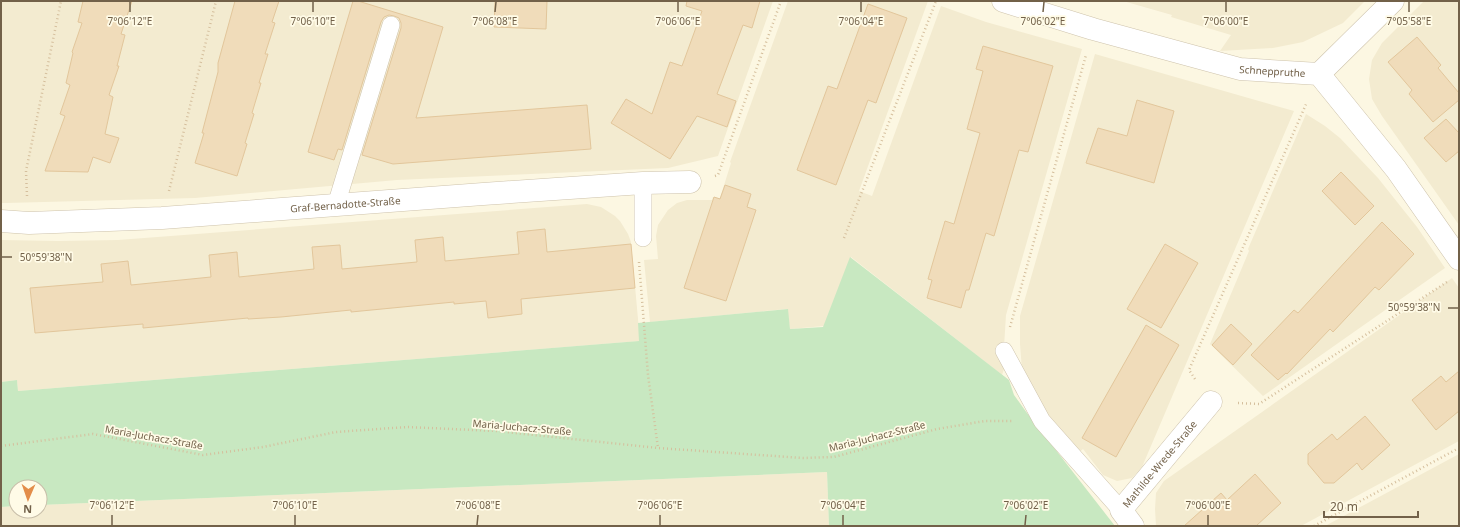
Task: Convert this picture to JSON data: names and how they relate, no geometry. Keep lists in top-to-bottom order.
{
  "streets": {
    "street": ["Schneppruthe", "Graf-Bernadotte-Straße", "Mathilde-Wrede-Straße"],
    "path": ["Maria-Juchacz-Straße"]
  },
  "scale_bar": "20 m",
  "north": "bottom",
  "coordinates": [
    "7°06'12\"E",
    "7°06'10\"E",
    "7°06'08\"E",
    "7°06'06\"E",
    "7°06'04\"E",
    "7°06'02\"E",
    "7°06'00\"E",
    "7°05'58\"E",
    "50°59'38\"N"
  ]
}
